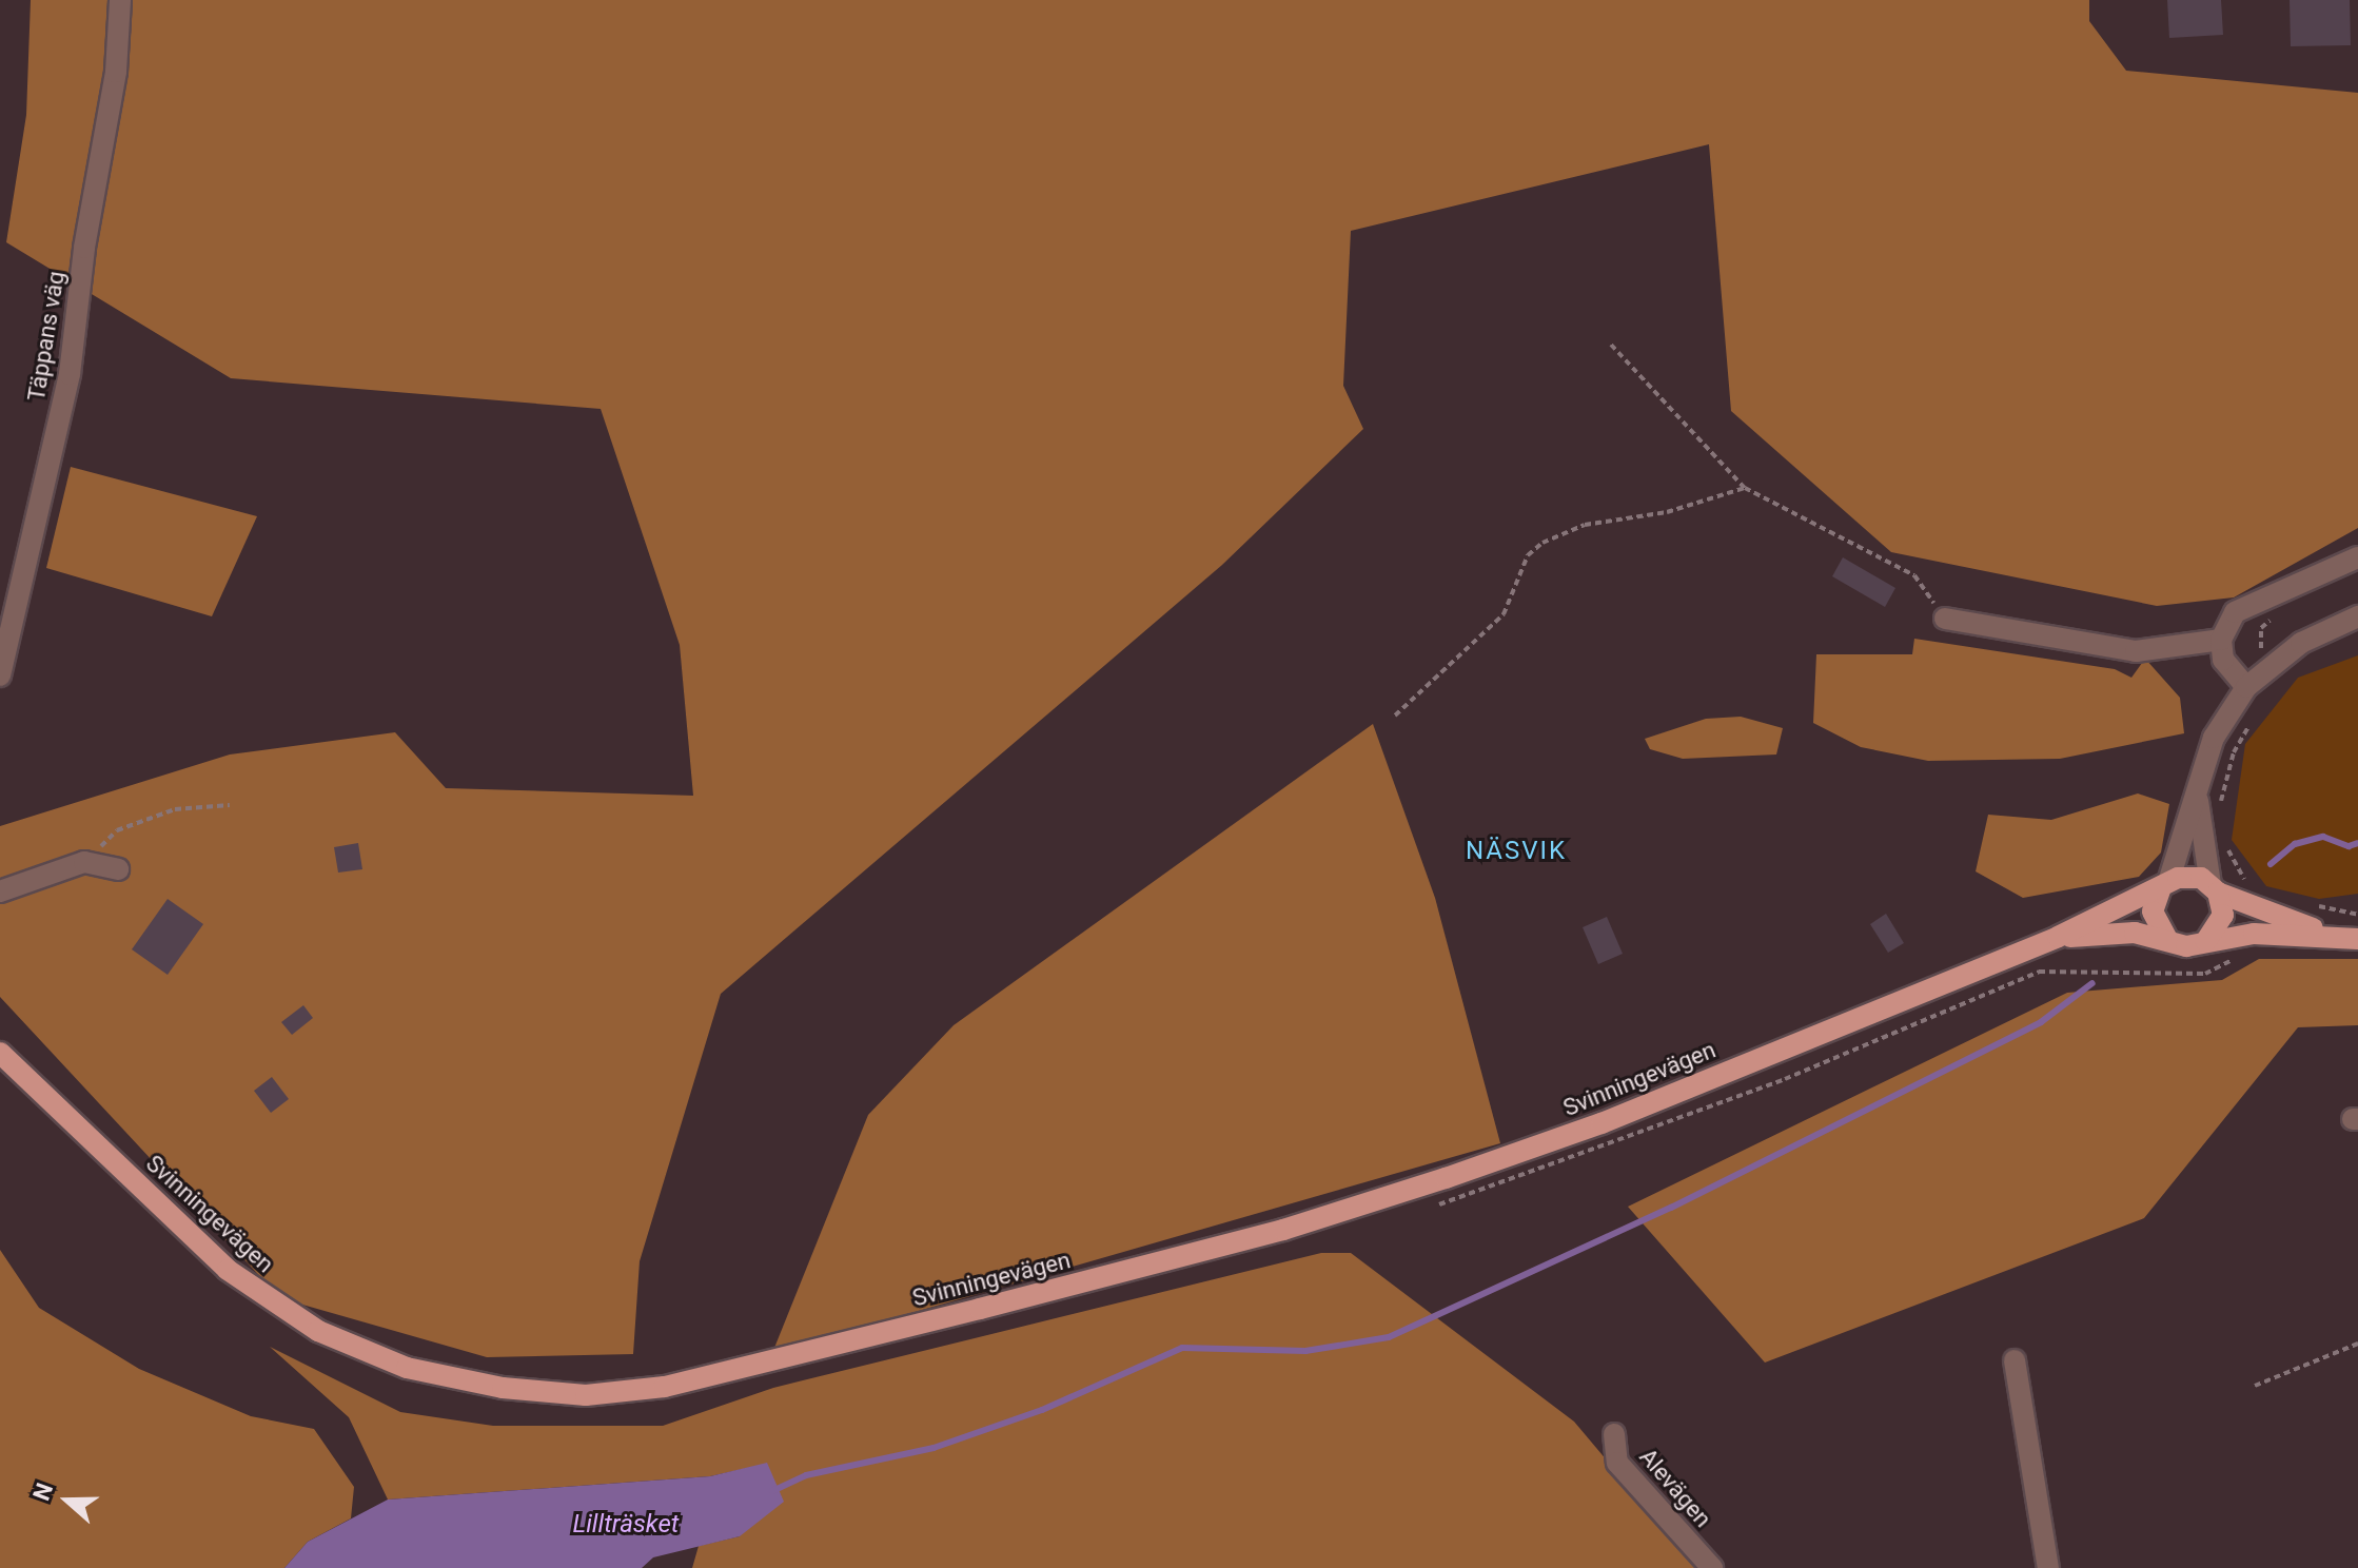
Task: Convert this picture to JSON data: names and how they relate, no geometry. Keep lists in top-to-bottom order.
{
  "streets": {
    "main road": ["Svinningevägen"],
    "street": ["Täppans väg", "Alevägen"]
  },
  "districts": ["NÄSVIK"],
  "water": ["Lillträsket"],
  "north": "left"
}
